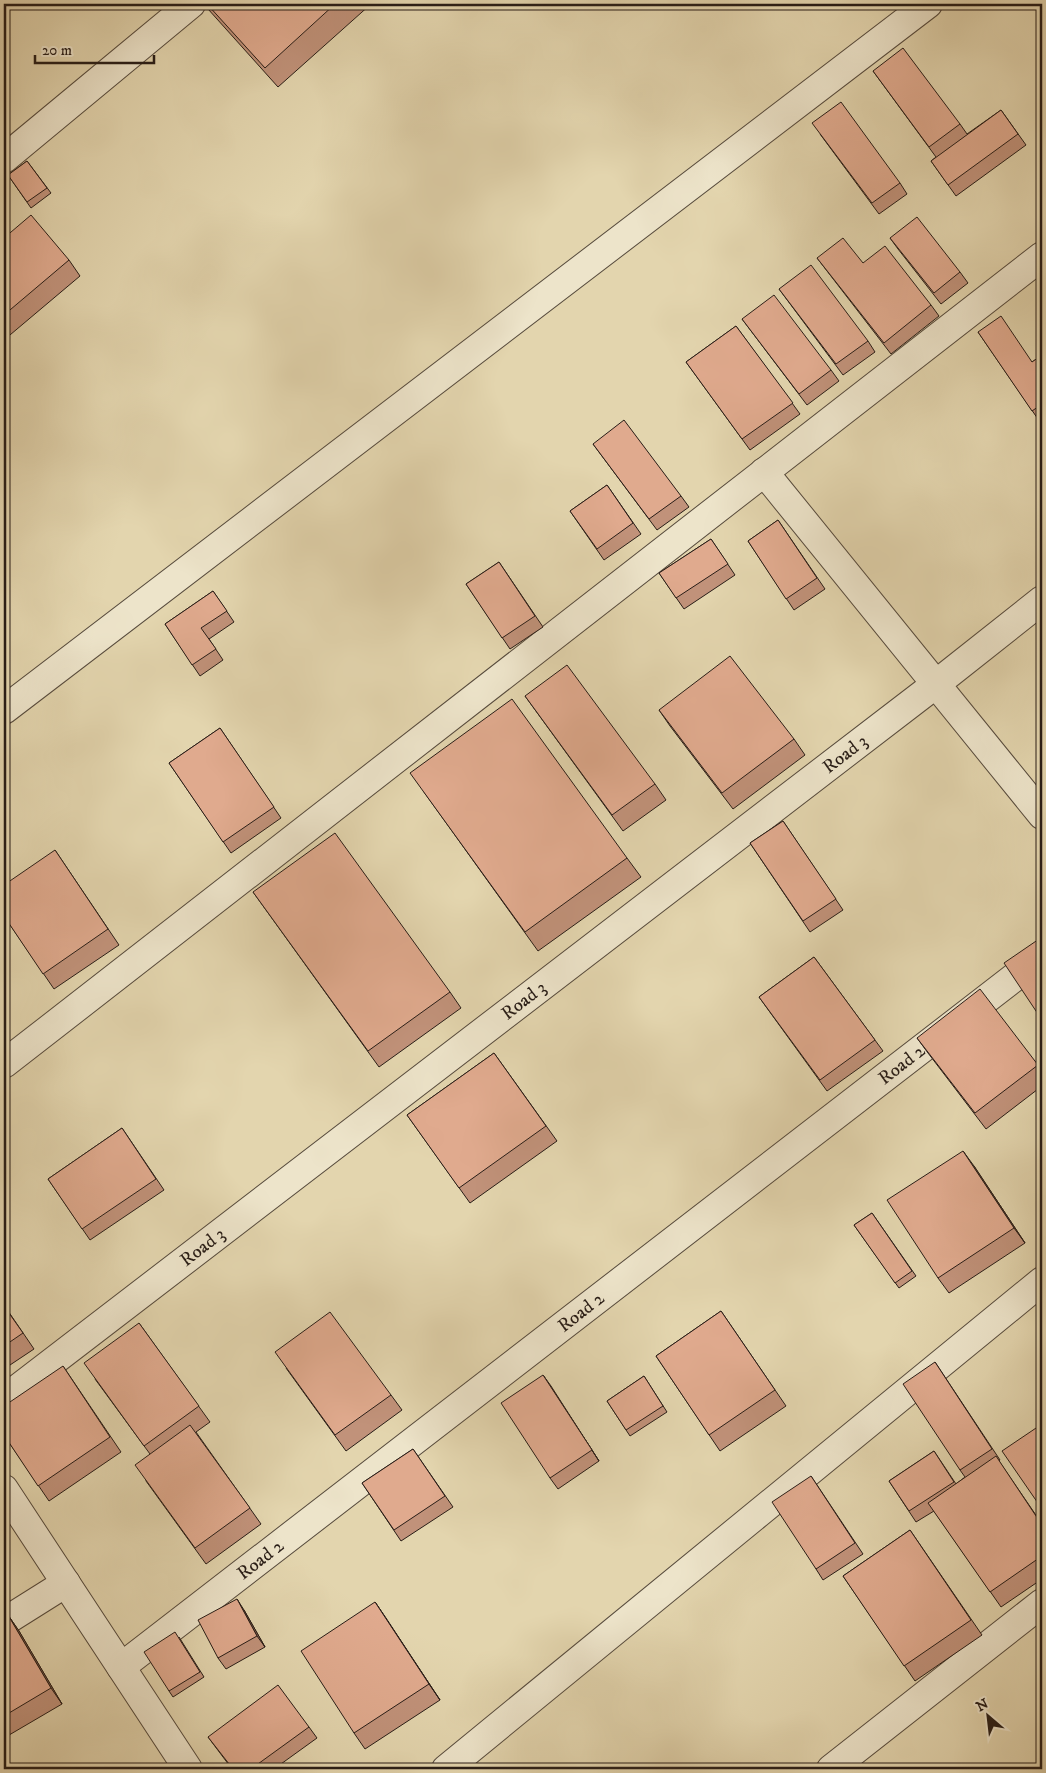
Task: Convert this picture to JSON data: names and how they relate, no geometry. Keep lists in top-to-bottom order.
{
  "streets": {
    "street": ["Road 3", "Road 2"]
  },
  "scale_bar": "20 m",
  "north": "top left"
}
